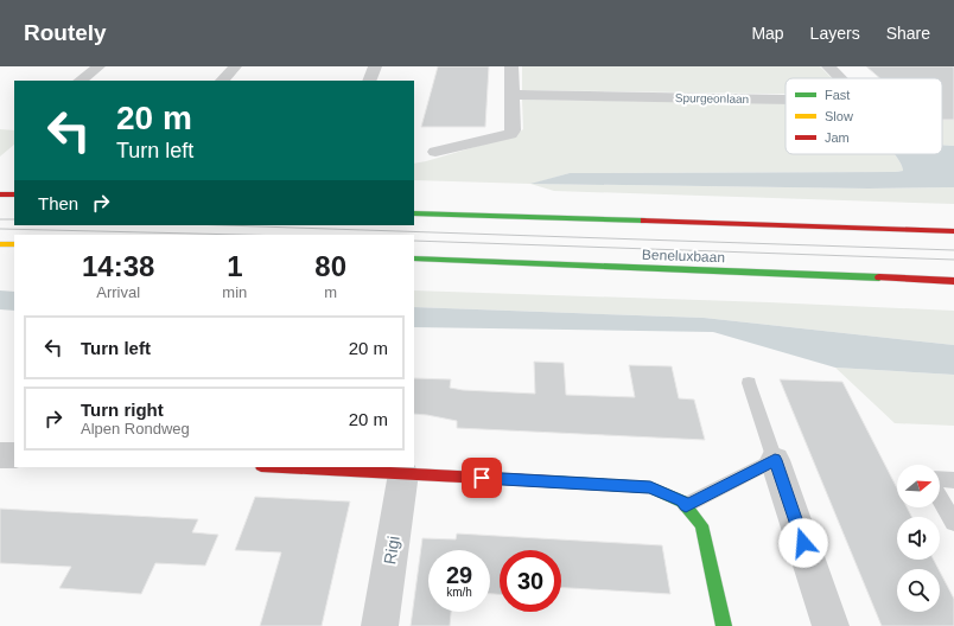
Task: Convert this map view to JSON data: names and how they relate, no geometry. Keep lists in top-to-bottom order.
{
  "streets": {
    "main road": ["Beneluxbaan"],
    "street": ["Spurgeonlaan", "Rigi"]
  },
  "legend": ["Fast", "Slow", "Jam"],
  "north": "right",
  "page": {
    "header": "Routely",
    "nav": ["Map", "Layers", "Share"],
    "turn": ["20 m", "Turn left"],
    "then": "Then",
    "eta": [
      "14:38",
      "Arrival",
      "1",
      "min",
      "80",
      "m"
    ],
    "list": [
      {
        "name": "Turn left",
        "value": "20 m"
      },
      {
        "name": "Turn right",
        "note": "Alpen Rondweg",
        "value": "20 m"
      }
    ],
    "speed": "29 km/h",
    "limit": "30"
  }
}
